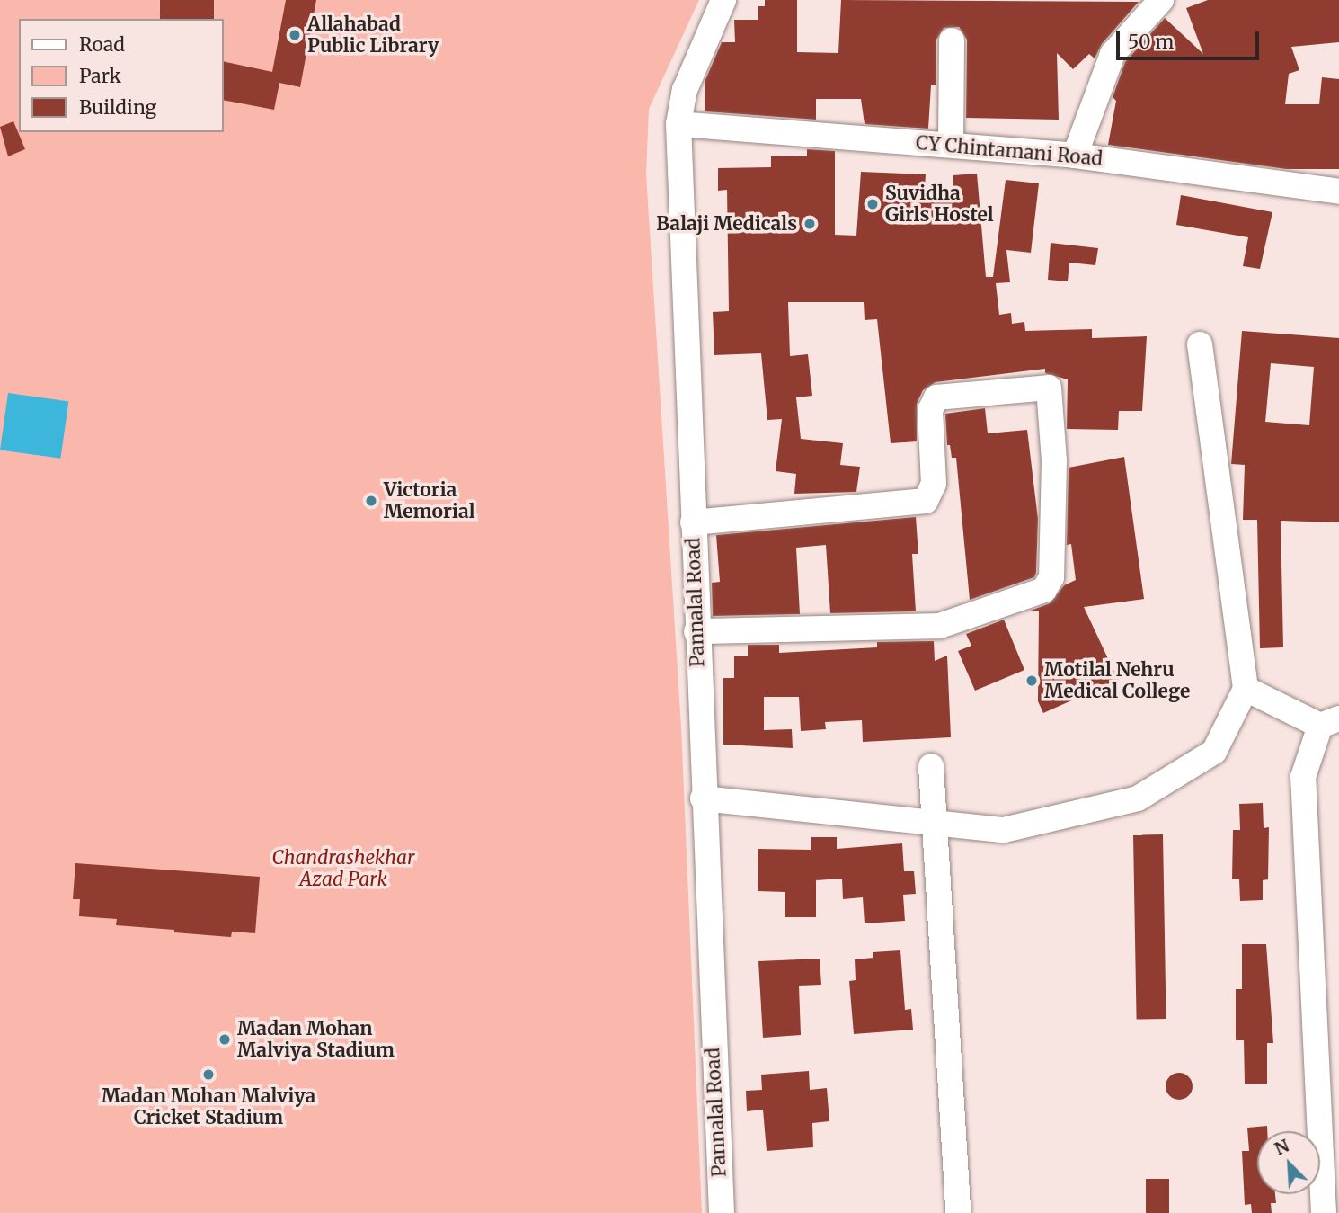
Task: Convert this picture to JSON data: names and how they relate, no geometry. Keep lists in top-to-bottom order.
{
  "streets": {
    "street": ["CY Chintamani Road", "Pannalal Road"]
  },
  "crossings": [
    ["CY Chintamani Road", "Pannalal Road"]
  ],
  "parks": ["Chandrashekhar Azad Park"],
  "places": [
    "Allahabad Public Library",
    "Suvidha Girls Hostel",
    "Balaji Medicals",
    "Victoria Memorial",
    "Motilal Nehru Medical College",
    "Madan Mohan Malviya Stadium",
    "Madan Mohan Malviya Cricket Stadium"
  ],
  "legend": ["Road", "Park", "Building"],
  "scale_bar": "50 m",
  "north": "top left"
}
